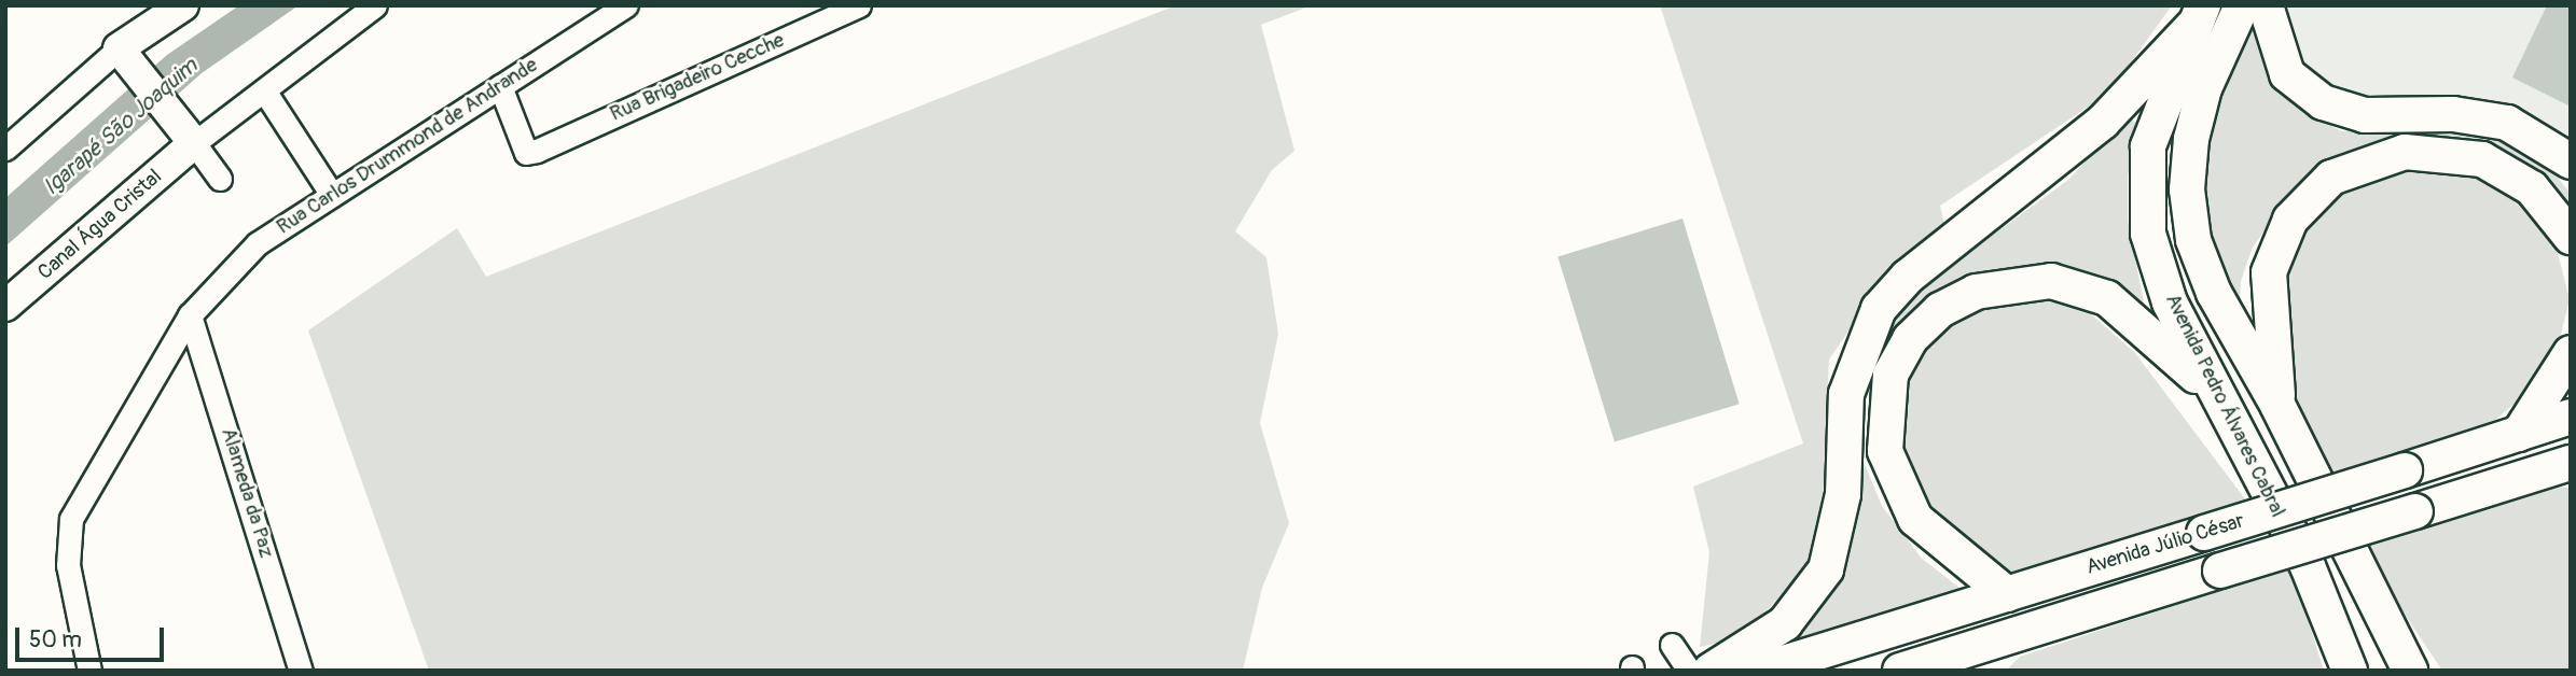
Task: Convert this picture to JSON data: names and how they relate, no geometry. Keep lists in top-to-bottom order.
{
  "streets": {
    "main road": ["Avenida Pedro Álvares Cabral", "Avenida Júlio César"],
    "street": [
      "Rua Brigadeiro Cecche",
      "Rua Carlos Drummond de Andrande",
      "Canal Água Cristal",
      "Alameda da Paz"
    ]
  },
  "crossings": [
    ["Rua Brigadeiro Cecche", "Rua Carlos Drummond de Andrande"],
    ["Rua Carlos Drummond de Andrande", "Alameda da Paz"]
  ],
  "water": ["Igarapé São Joaquim"],
  "scale_bar": "50 m"
}
